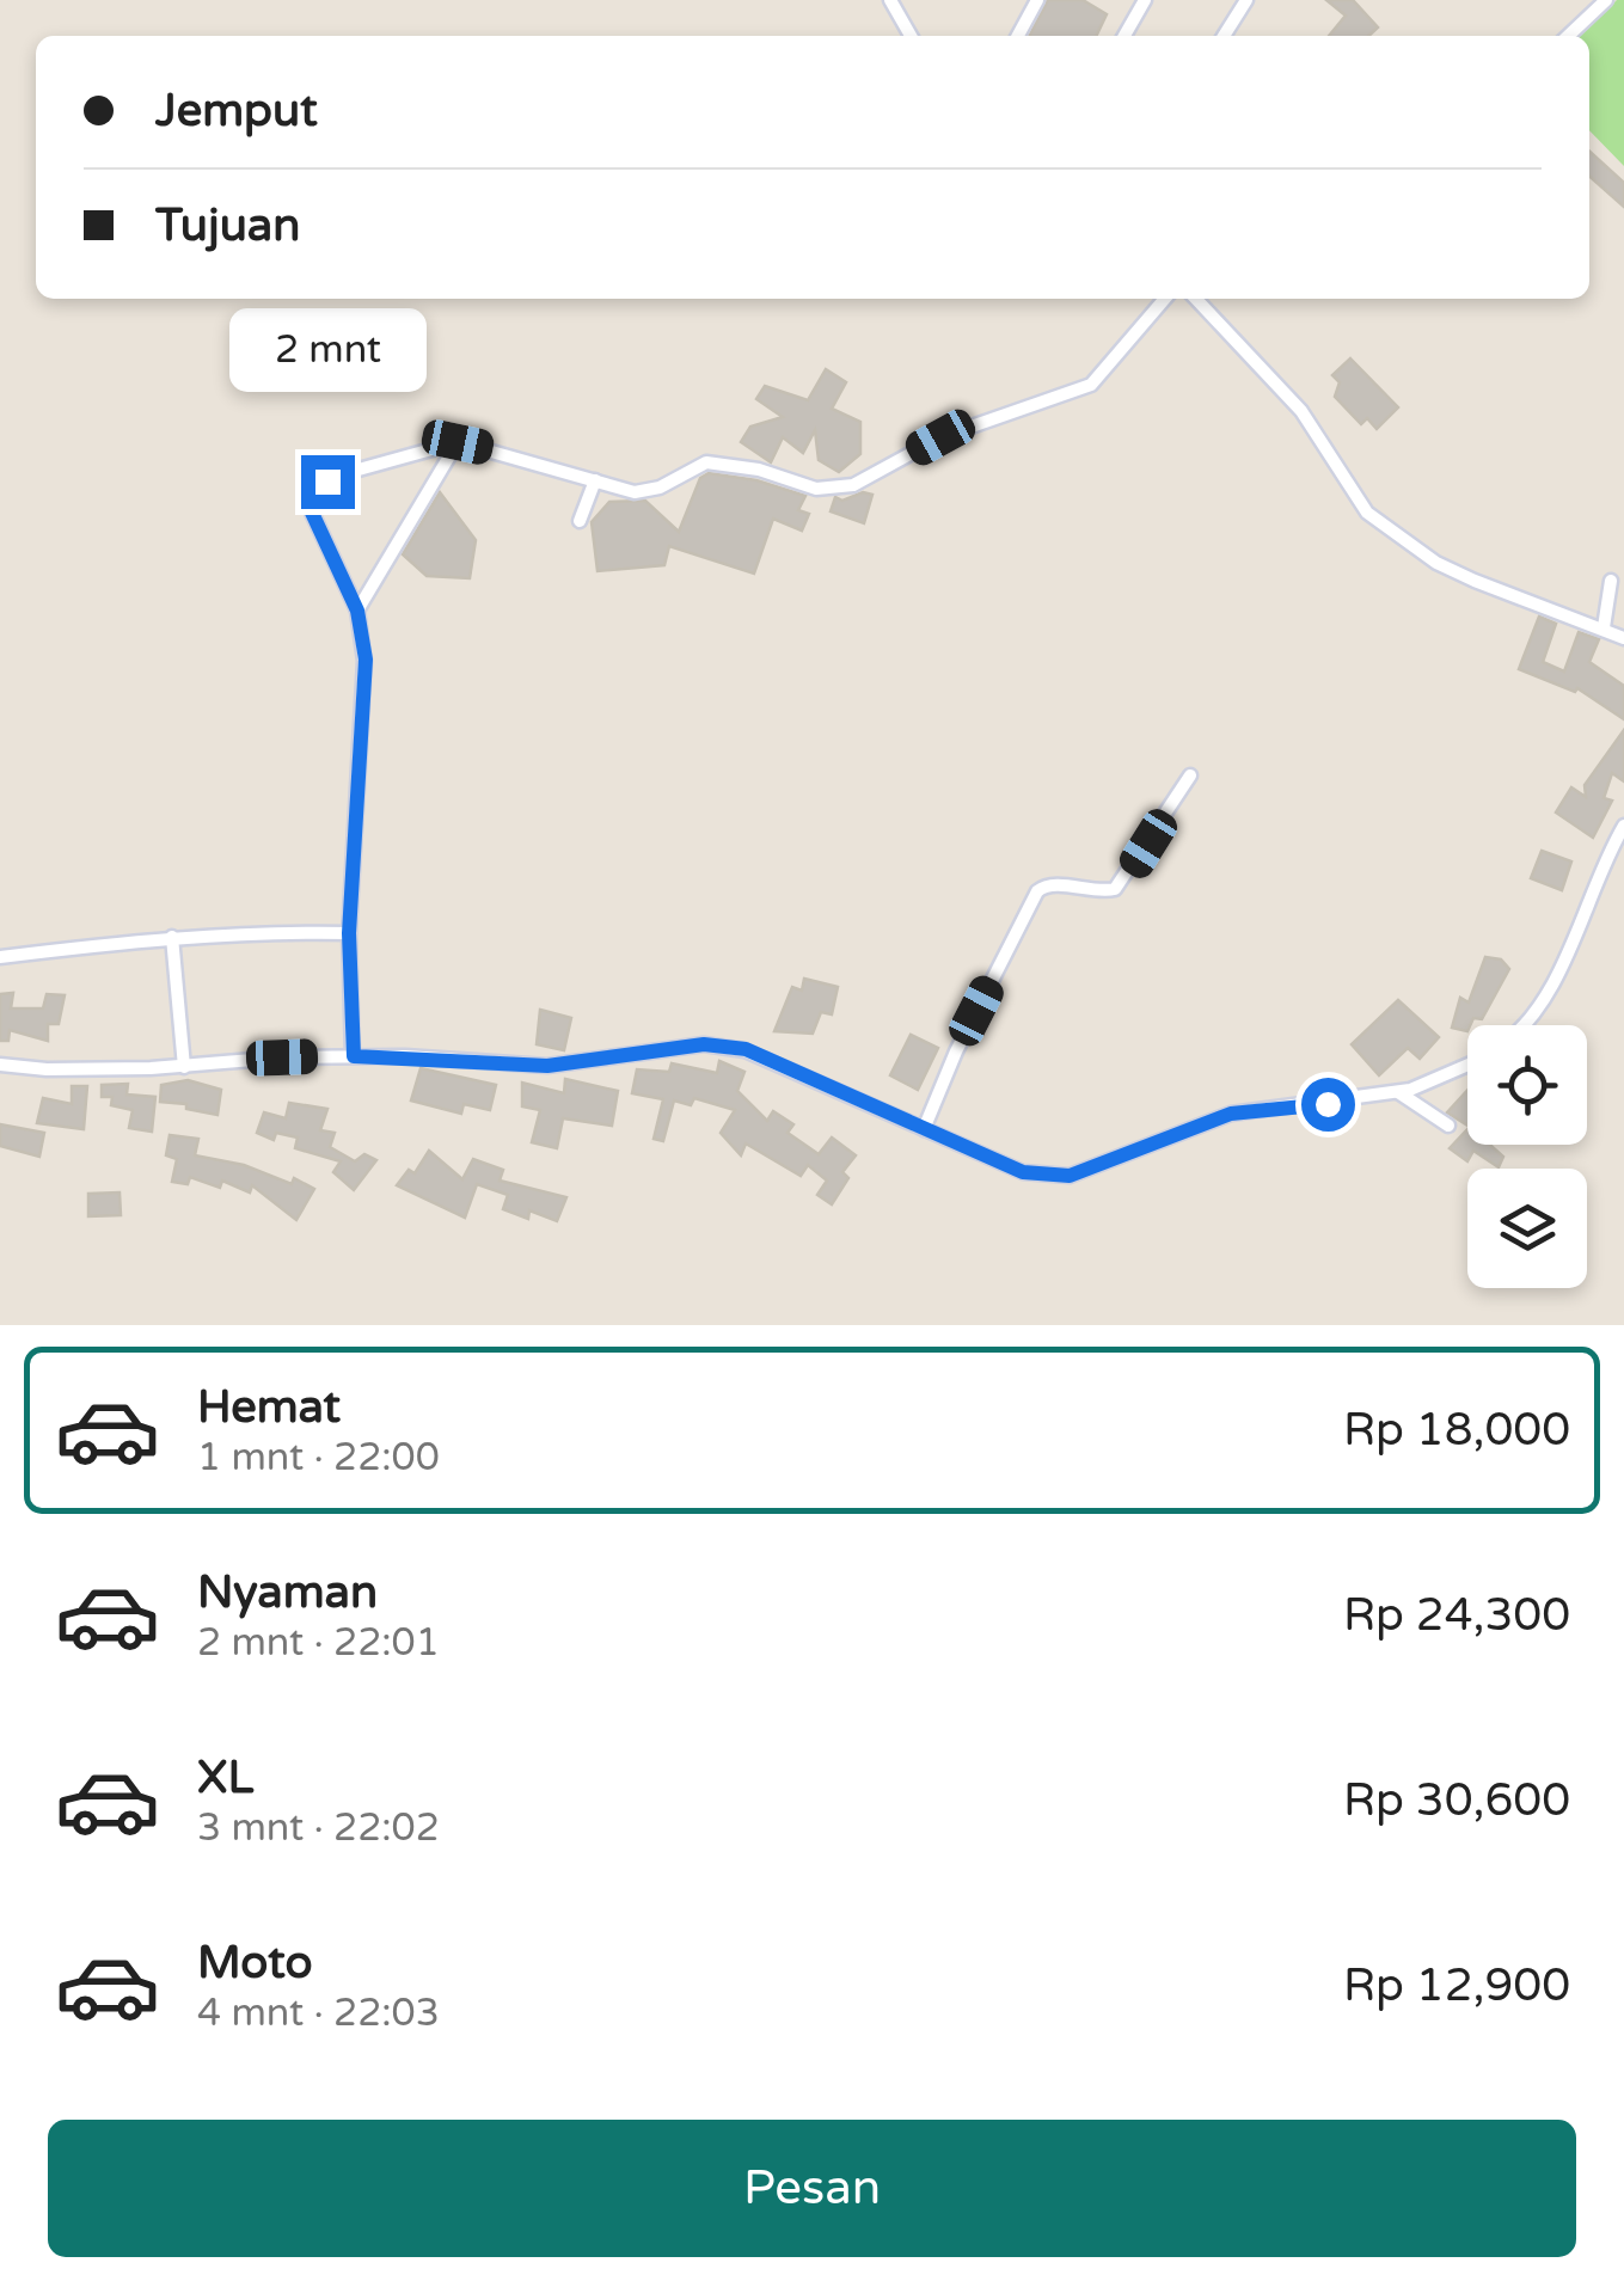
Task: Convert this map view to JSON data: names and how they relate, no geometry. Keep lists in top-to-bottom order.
{
  "page": {
    "banner": ["Jemput", "Tujuan"],
    "bubble": "2 mnt",
    "list": [
      {
        "name": "Hemat",
        "note": "1 mnt · 22:00",
        "value": "Rp 18,000"
      },
      {
        "name": "Nyaman",
        "note": "2 mnt · 22:01",
        "value": "Rp 24,300"
      },
      {
        "name": "XL",
        "note": "3 mnt · 22:02",
        "value": "Rp 30,600"
      },
      {
        "name": "Moto",
        "note": "4 mnt · 22:03",
        "value": "Rp 12,900"
      }
    ],
    "buttons": "Pesan"
  }
}
